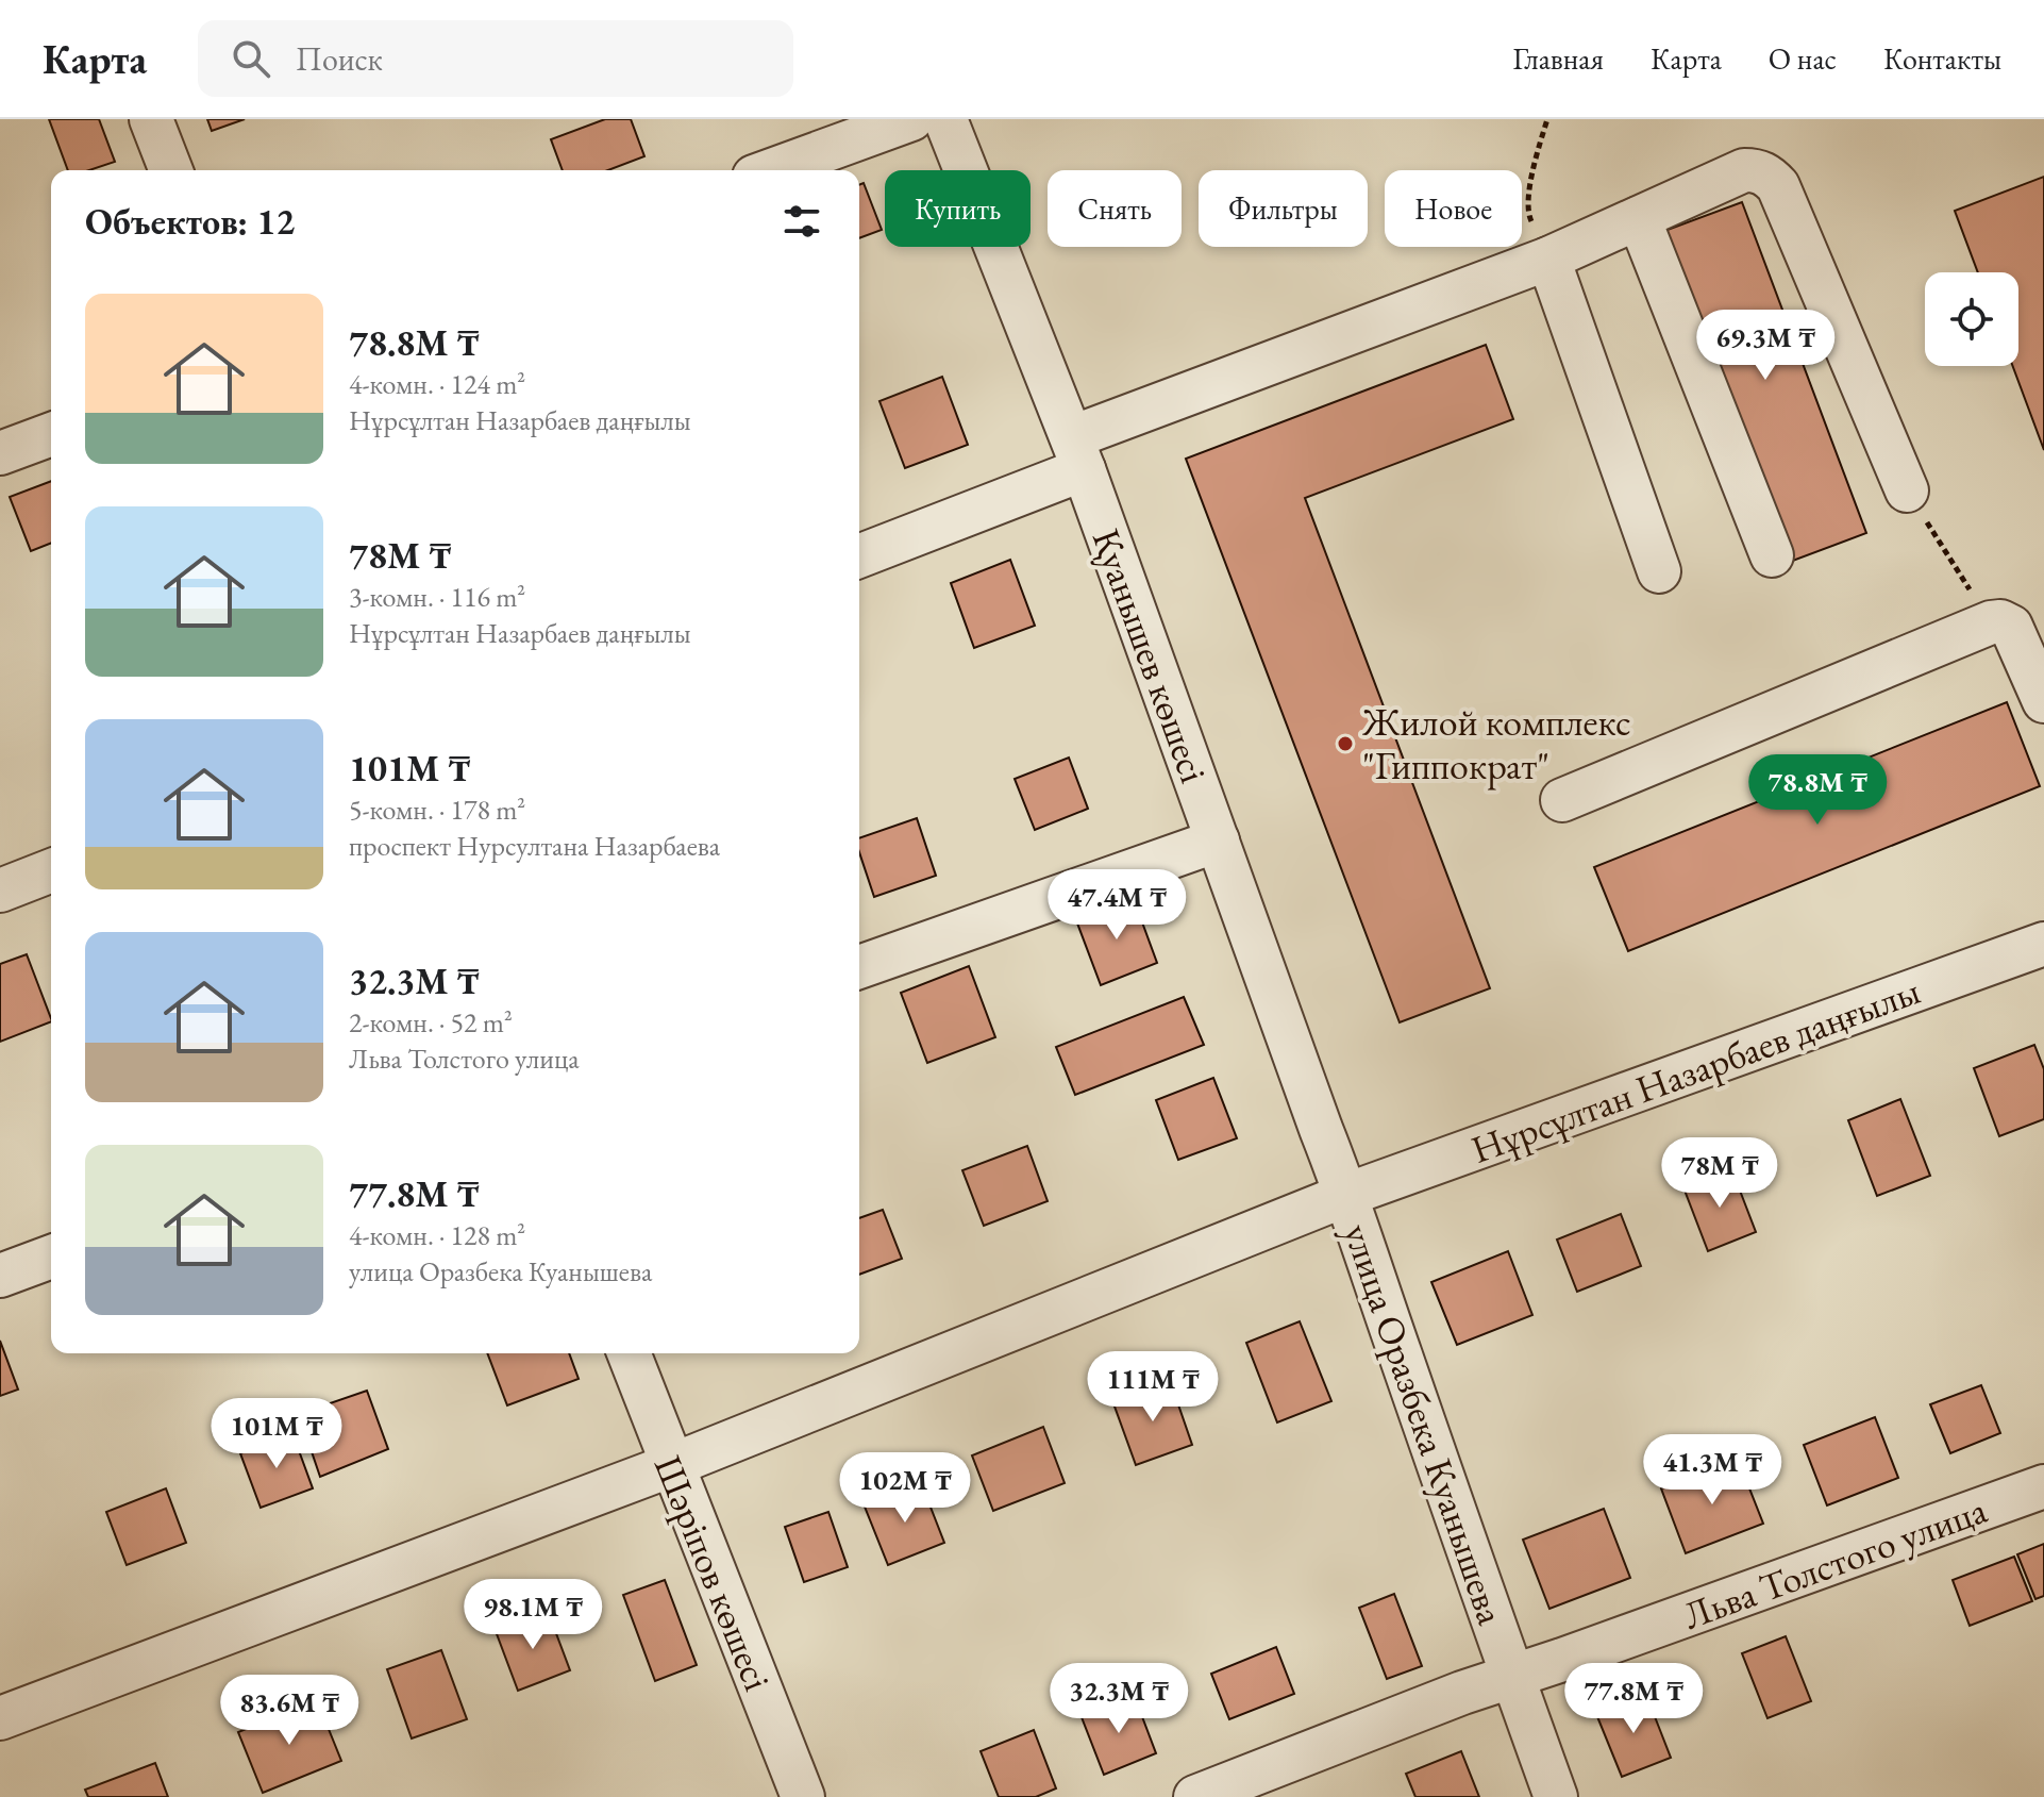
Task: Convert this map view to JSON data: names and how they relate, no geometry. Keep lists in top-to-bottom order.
{
  "streets": {
    "street": [
      "Қуанышев көшесі",
      "Нұрсұлтан Назарбаев даңғылы",
      "улица Оразбека Куанышева",
      "Льва Толстого улица",
      "Шәріпов көшесі"
    ]
  },
  "crossings": [
    ["Қуанышев көшесі", "Нұрсұлтан Назарбаев даңғылы"],
    ["Қуанышев көшесі", "улица Оразбека Куанышева"],
    ["Нұрсұлтан Назарбаев даңғылы", "улица Оразбека Куанышева"],
    ["Нұрсұлтан Назарбаев даңғылы", "Шәріпов көшесі"],
    ["улица Оразбека Куанышева", "Льва Толстого улица"]
  ],
  "places": ["Жилой комплекс \"Гиппократ\""],
  "page": {
    "header": "Карта",
    "search": "Поиск",
    "nav": [
      "Главная",
      "Карта",
      "О нас",
      "Контакты"
    ],
    "chip": [
      "Купить",
      "Снять",
      "Фильтры",
      "Новое"
    ],
    "heading": "Объектов: 12",
    "list": [
      {
        "name": "78.8M ₸",
        "note": "4-комн. · 124 m² · Нұрсұлтан Назарбаев даңғылы"
      },
      {
        "name": "78M ₸",
        "note": "3-комн. · 116 m² · Нұрсұлтан Назарбаев даңғылы"
      },
      {
        "name": "101M ₸",
        "note": "5-комн. · 178 m² · проспект Нурсултана Назарбаева"
      },
      {
        "name": "32.3M ₸",
        "note": "2-комн. · 52 m² · Льва Толстого улица"
      },
      {
        "name": "77.8M ₸",
        "note": "4-комн. · 128 m² · улица Оразбека Куанышева"
      }
    ],
    "price": [
      "69.3M ₸",
      "78.8M ₸",
      "47.4M ₸",
      "78M ₸",
      "111M ₸",
      "101M ₸",
      "41.3M ₸",
      "102M ₸",
      "98.1M ₸",
      "32.3M ₸",
      "77.8M ₸",
      "83.6M ₸"
    ]
  }
}
